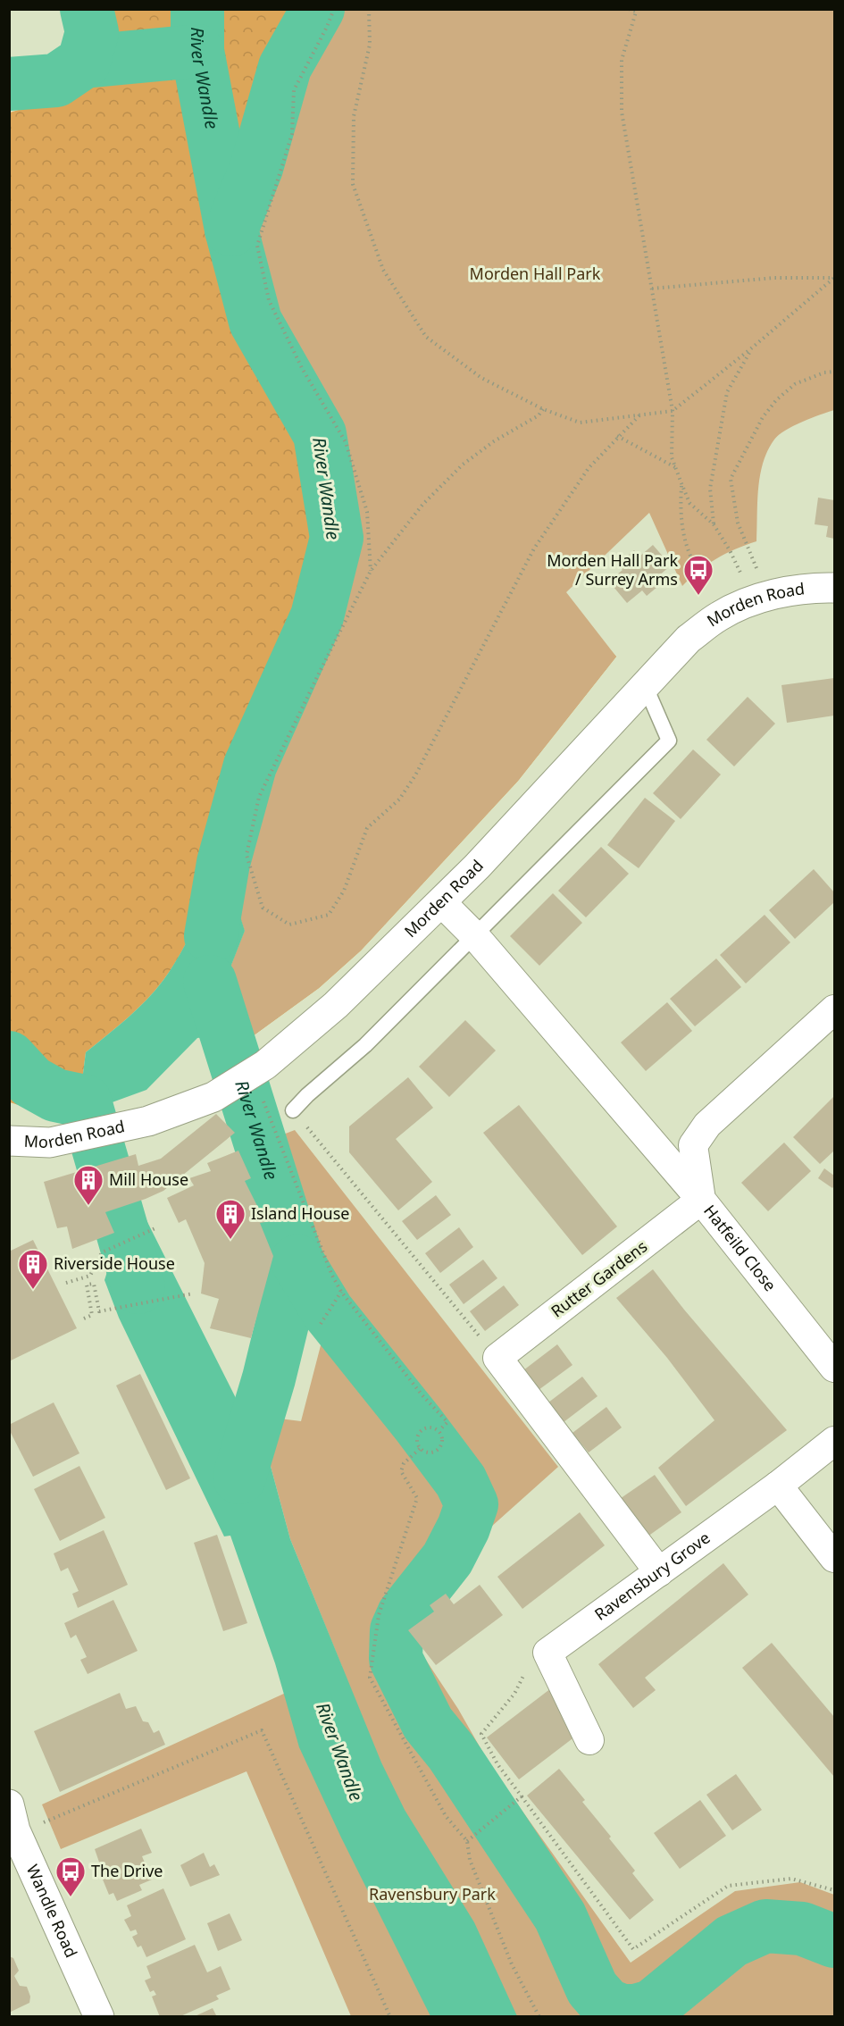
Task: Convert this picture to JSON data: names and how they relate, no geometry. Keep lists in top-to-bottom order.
{
  "streets": {
    "main road": ["Morden Road", "Wandle Road"],
    "street": ["Hatfeild Close", "Rutter Gardens", "Ravensbury Grove"]
  },
  "crossings": [
    ["Hatfeild Close", "Rutter Gardens"]
  ],
  "water": ["River Wandle"],
  "parks": ["Morden Hall Park", "Ravensbury Park"],
  "places": {
    "bus stop": ["Morden Hall Park / Surrey Arms", "The Drive"],
    "building": ["Mill House", "Island House", "Riverside House"]
  }
}
